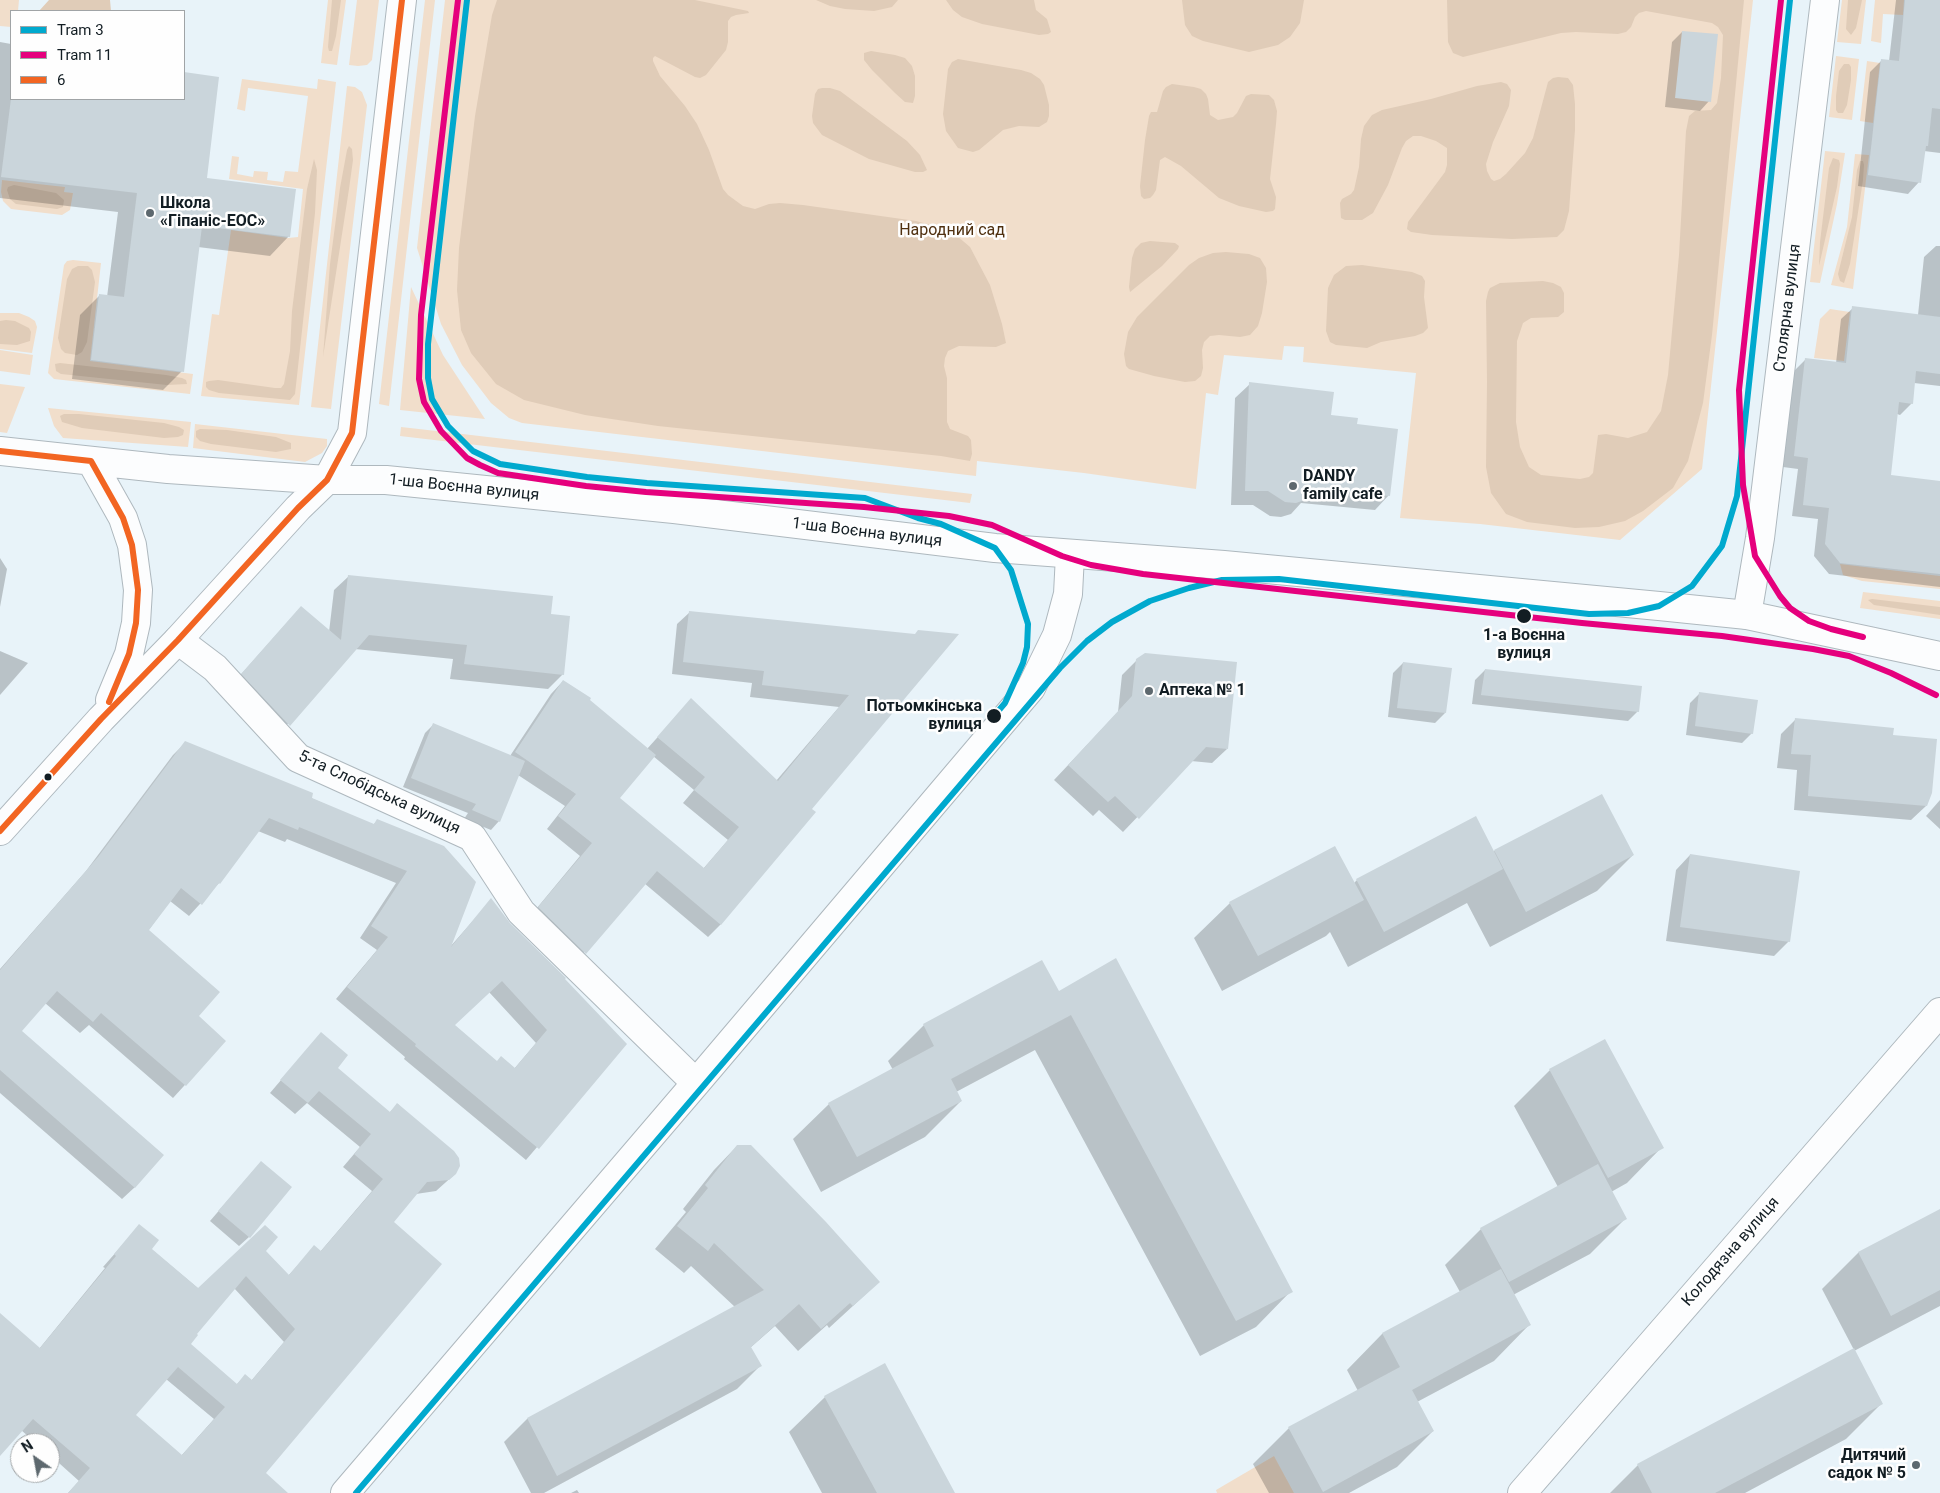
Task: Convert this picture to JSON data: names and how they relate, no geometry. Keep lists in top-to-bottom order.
{
  "streets": {
    "street": [
      "Столярна вулиця",
      "1-ша Воєнна вулиця",
      "5-та Слобідська вулиця",
      "Колодязна вулиця"
    ]
  },
  "crossings": [
    ["Столярна вулиця", "1-ша Воєнна вулиця"]
  ],
  "parks": ["Народний сад"],
  "places": [
    "Школа «Гіпаніс-ЕОС»",
    "DANDY family cafe",
    "1-а Воєнна вулиця",
    "Аптека № 1",
    "Потьомкінська вулиця",
    "Дитячий садок № 5"
  ],
  "lines": ["tram line 3", "tram line 11", "transit line 6"],
  "legend": ["Tram 3", "Tram 11", "6"],
  "north": "top left"
}
